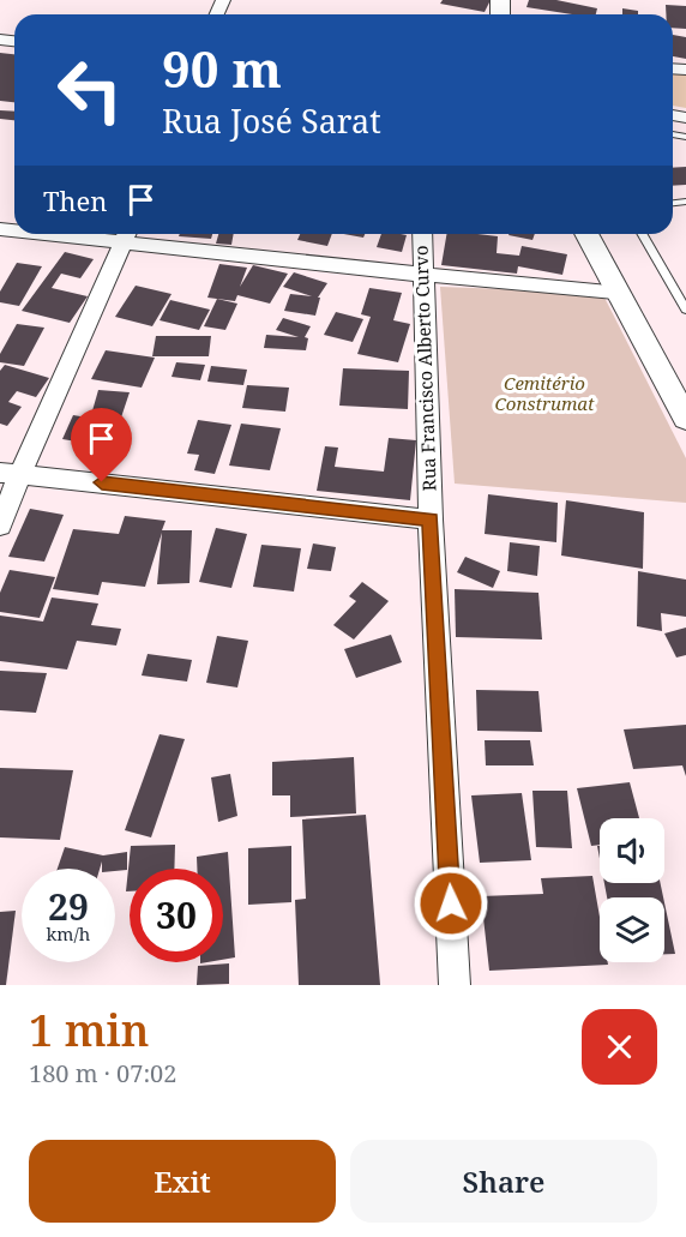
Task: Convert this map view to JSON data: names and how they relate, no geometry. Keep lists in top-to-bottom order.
{
  "streets": {
    "street": ["Rua Francisco Alberto Curvo"]
  },
  "parks": ["Cemitério Construmat"],
  "page": {
    "turn": ["90 m", "Rua José Sarat"],
    "then": "Then",
    "speed": "29 km/h",
    "limit": "30",
    "heading": ["1 min", "180 m · 07:02"],
    "buttons": ["Exit", "Share"]
  }
}
